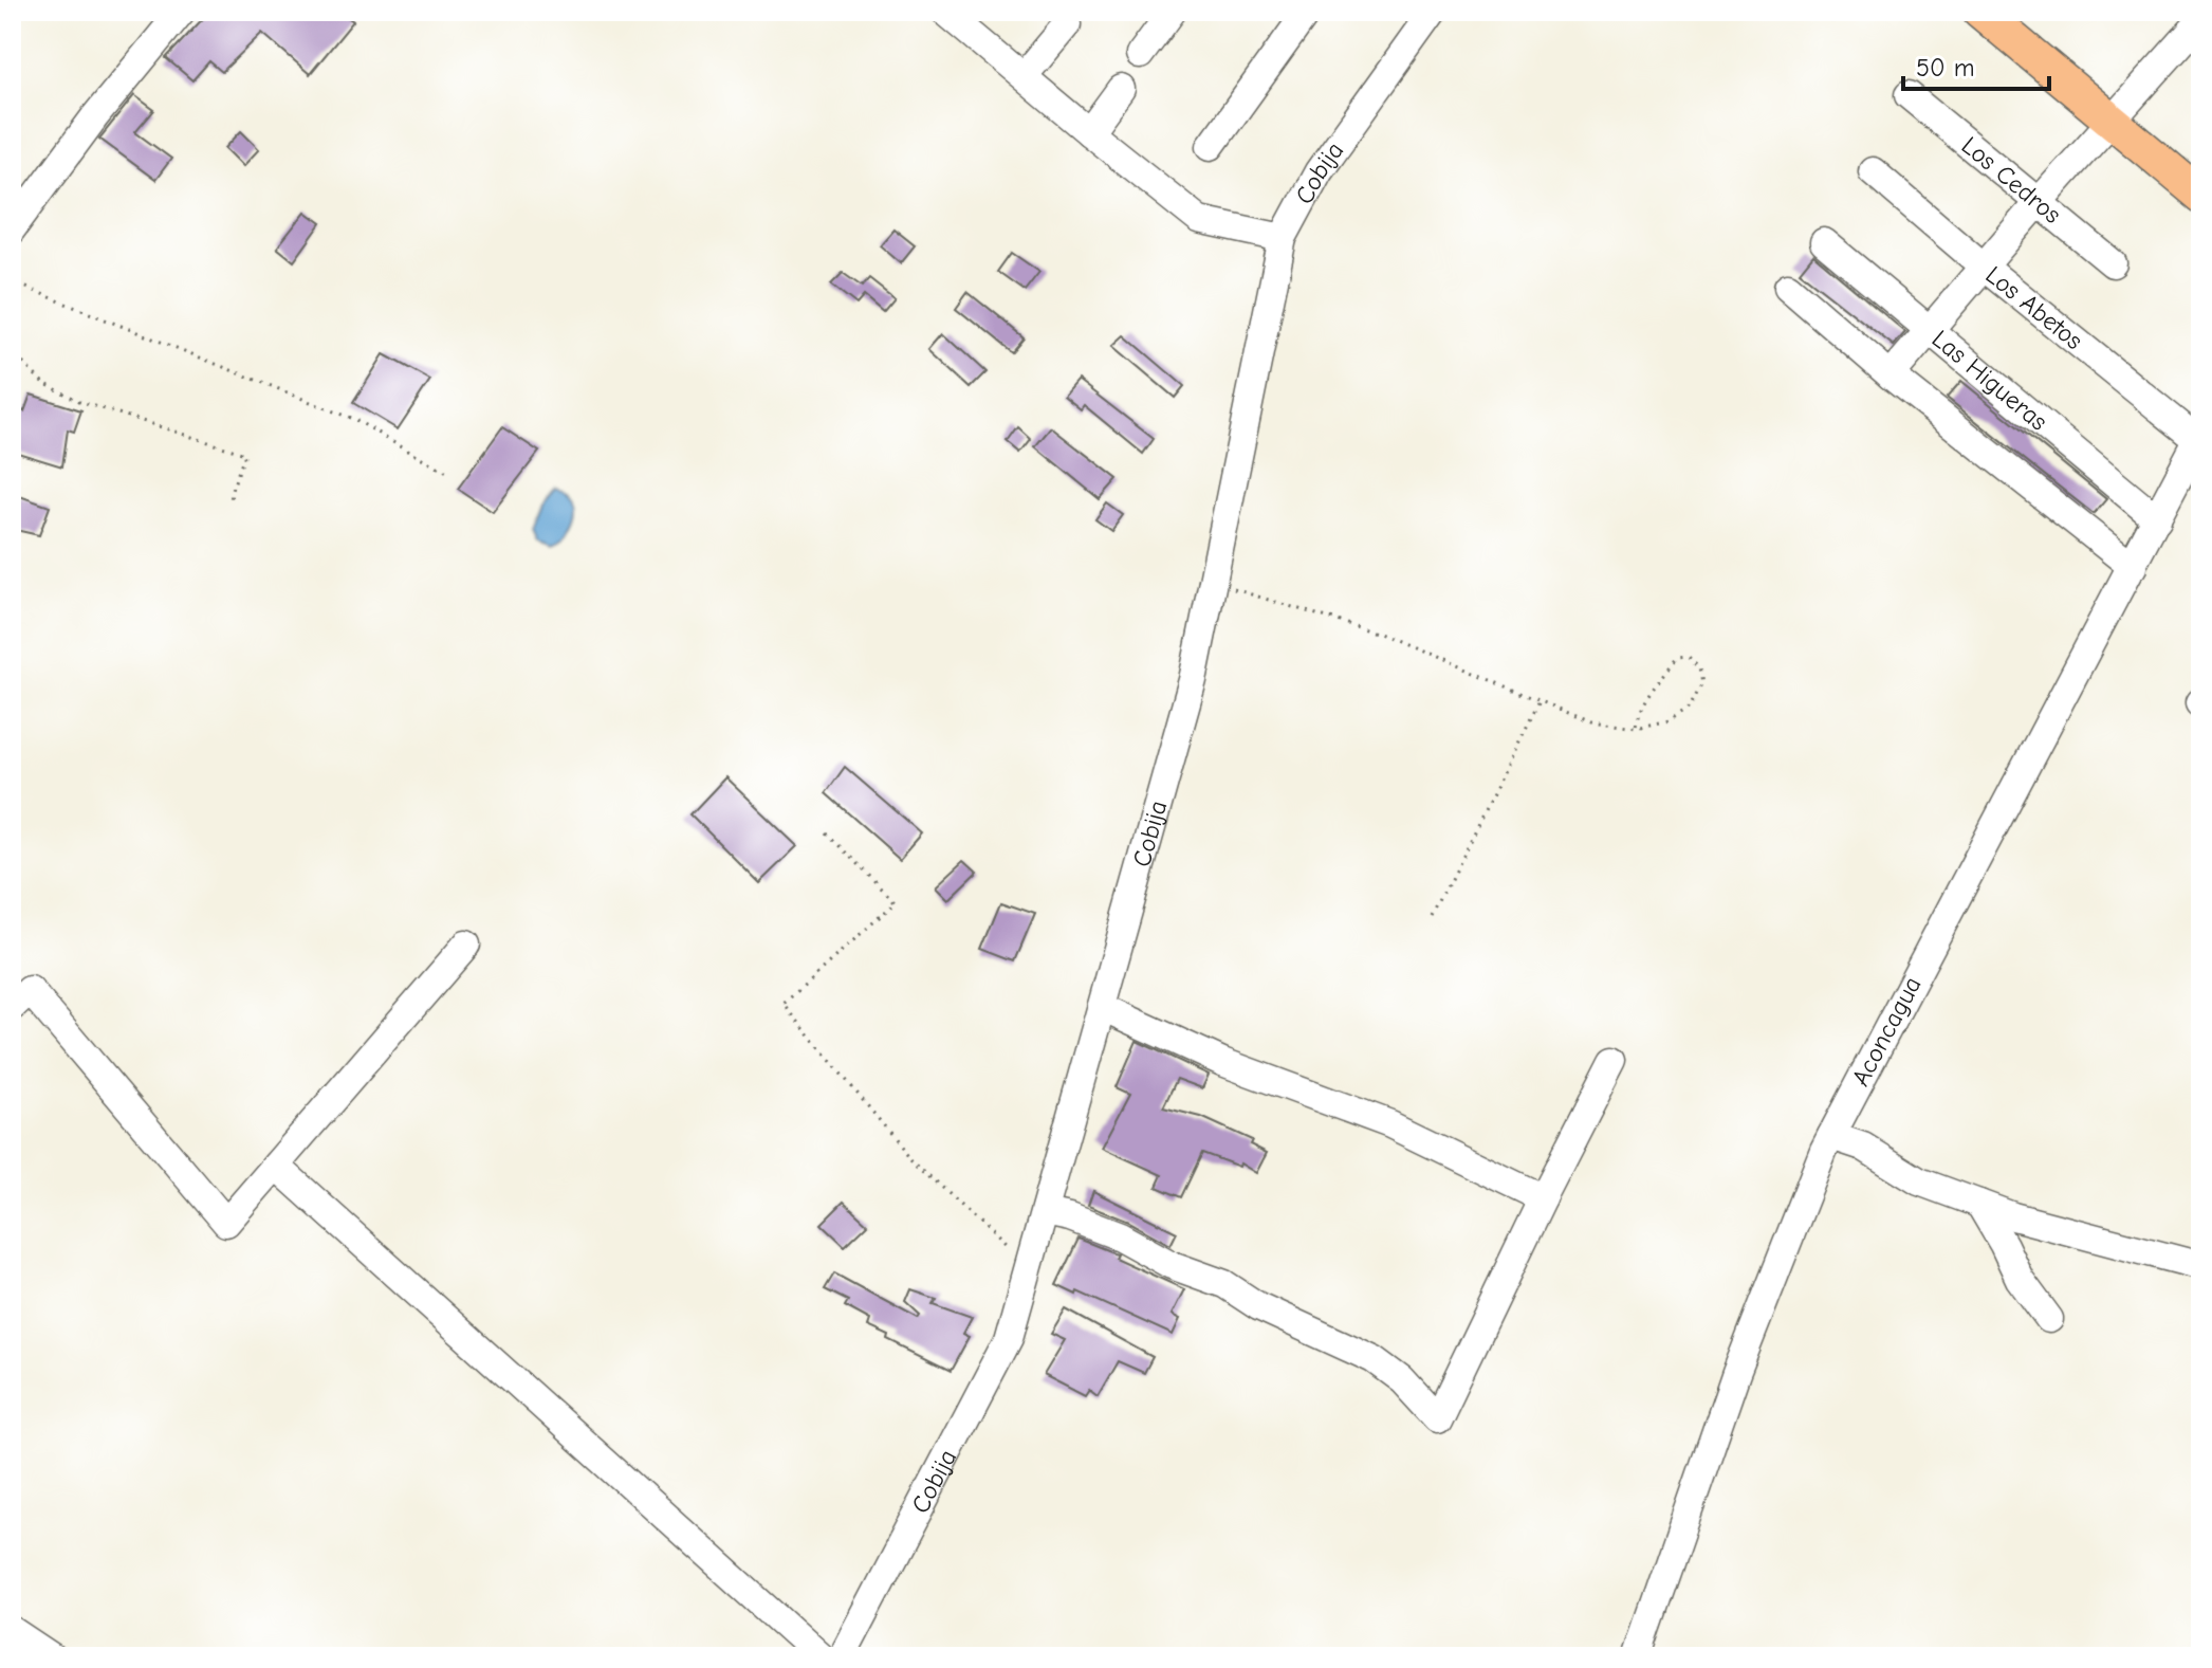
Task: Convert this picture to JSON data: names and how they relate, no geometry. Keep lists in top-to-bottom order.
{
  "streets": {
    "street": [
      "Cobija",
      "Los Cedros",
      "Los Abetos",
      "Las Higueras",
      "Aconcagua"
    ]
  },
  "crossings": [
    ["Los Abetos", "Aconcagua"],
    ["Las Higueras", "Aconcagua"]
  ],
  "scale_bar": "50 m"
}
